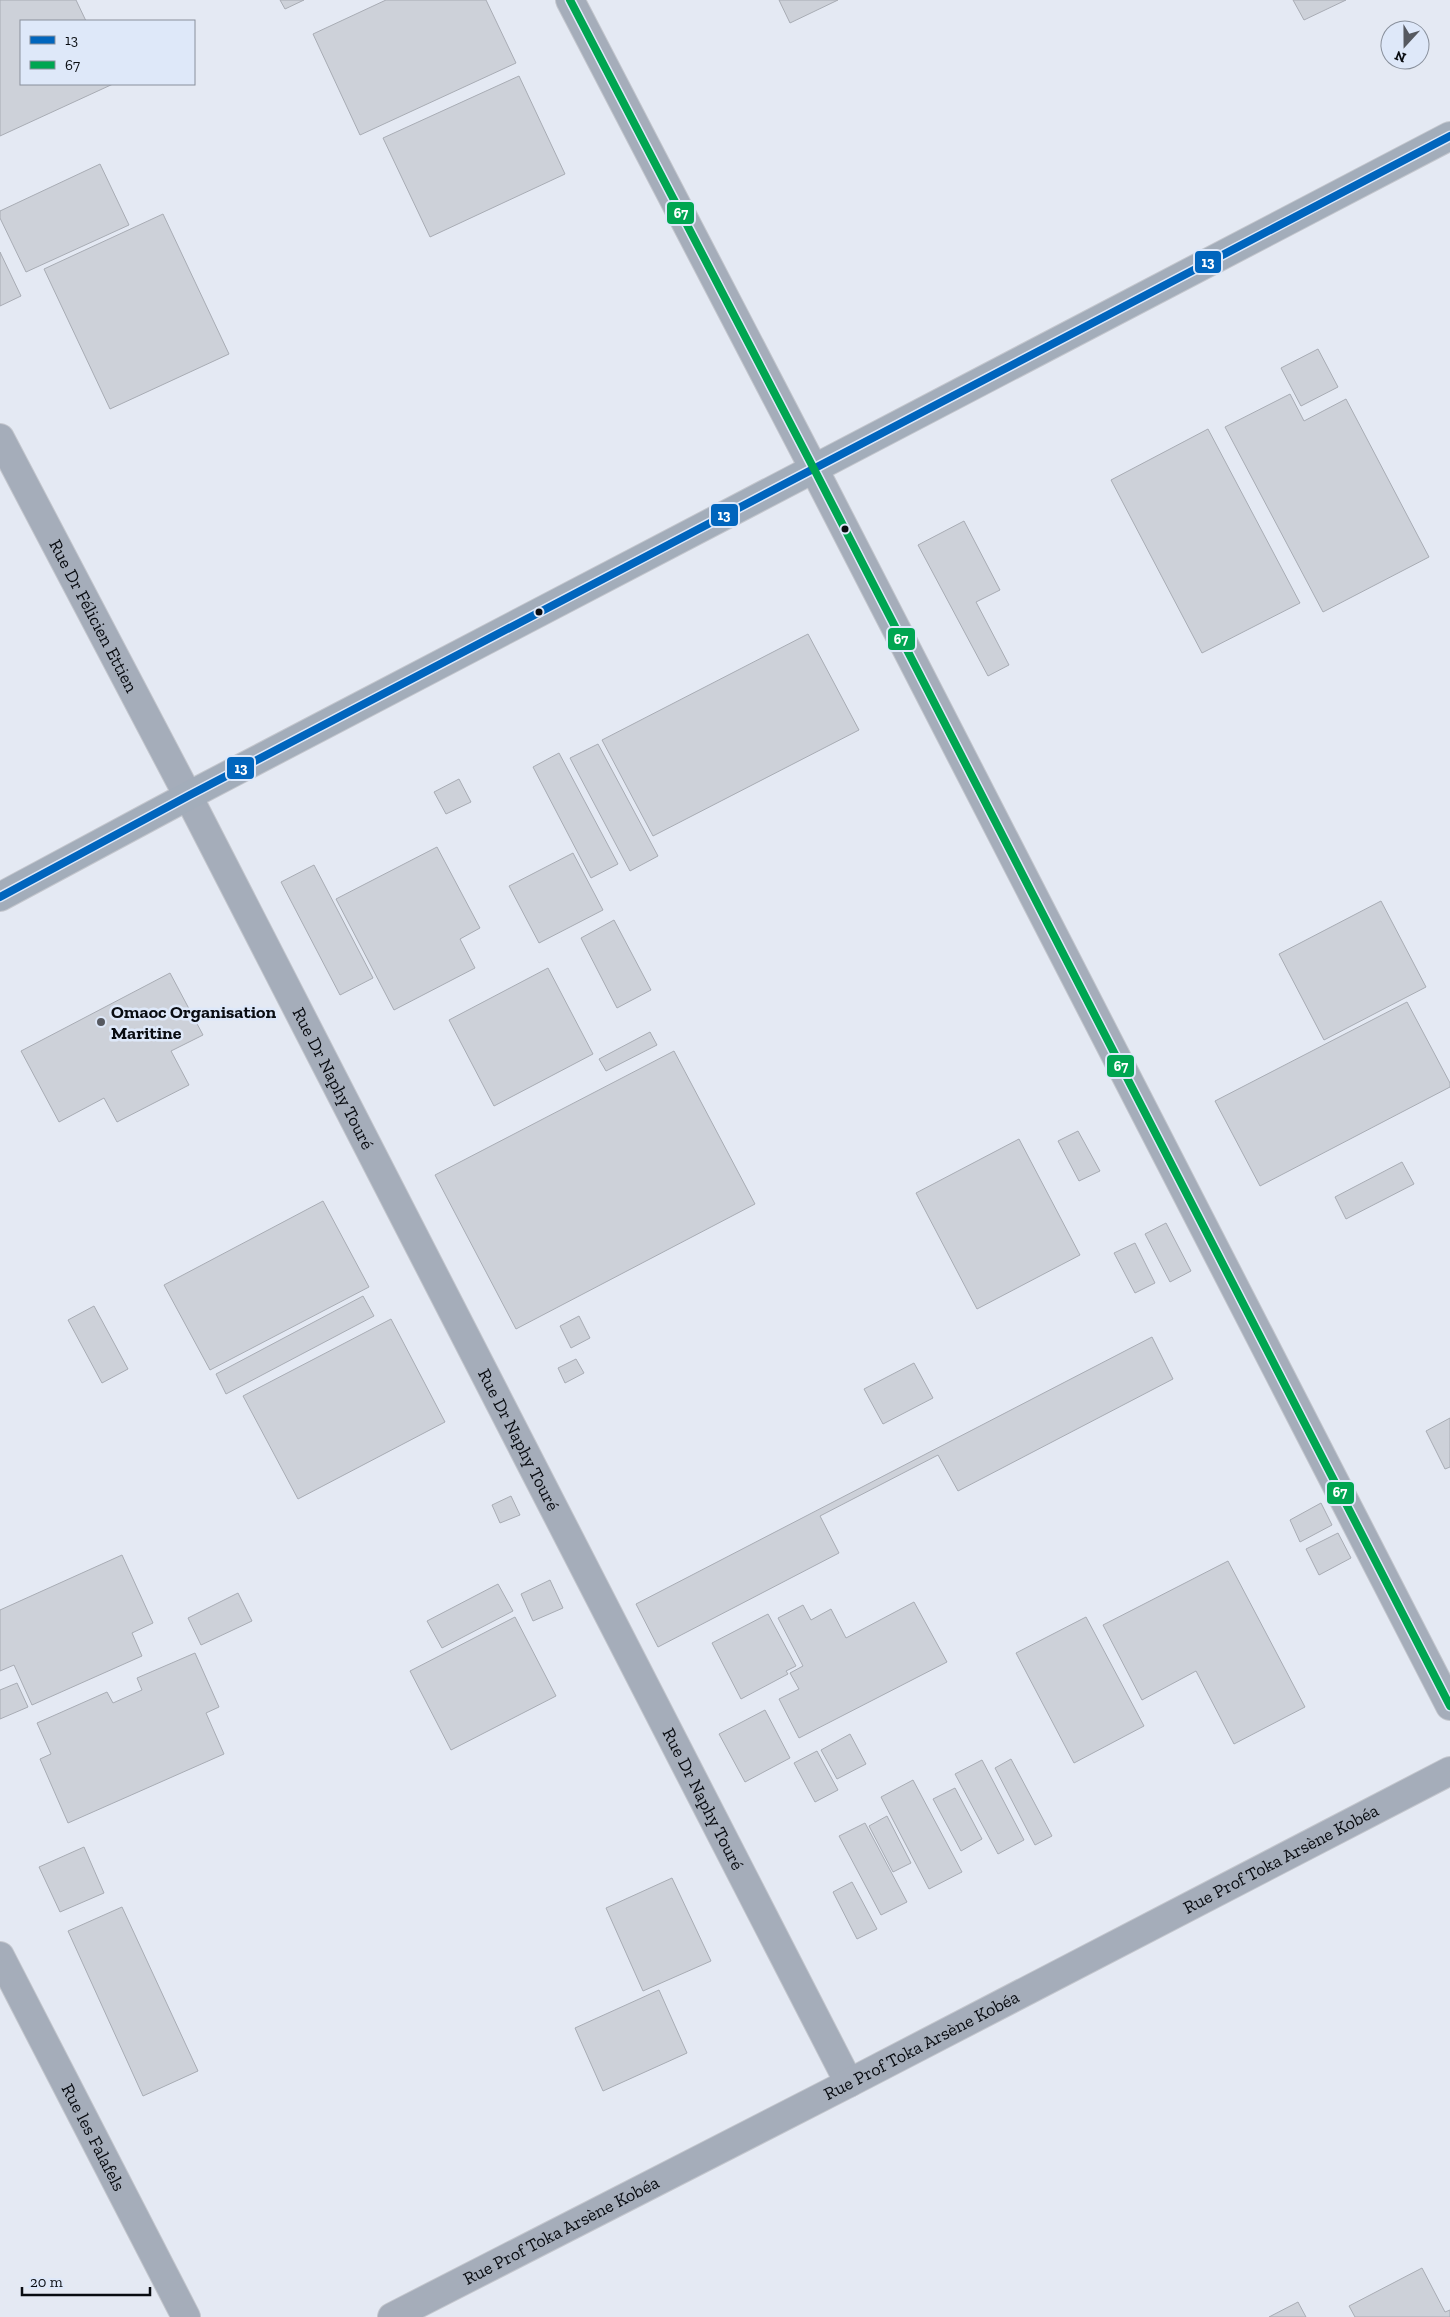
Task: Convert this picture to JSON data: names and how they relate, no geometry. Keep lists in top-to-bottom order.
{
  "streets": {
    "street": [
      "Rue Dr Félicien Ettien",
      "Rue Dr Naphy Touré",
      "Rue Prof Toka Arsène Kobéa",
      "Rue les Falafels"
    ]
  },
  "crossings": [
    ["Rue Dr Félicien Ettien", "Rue Dr Naphy Touré"],
    ["Rue Dr Naphy Touré", "Rue Prof Toka Arsène Kobéa"]
  ],
  "places": ["Omaoc Organisation Maritine"],
  "lines": ["transit line 67", "transit line 13"],
  "legend": ["13", "67"],
  "scale_bar": "20 m",
  "north": "bottom"
}
